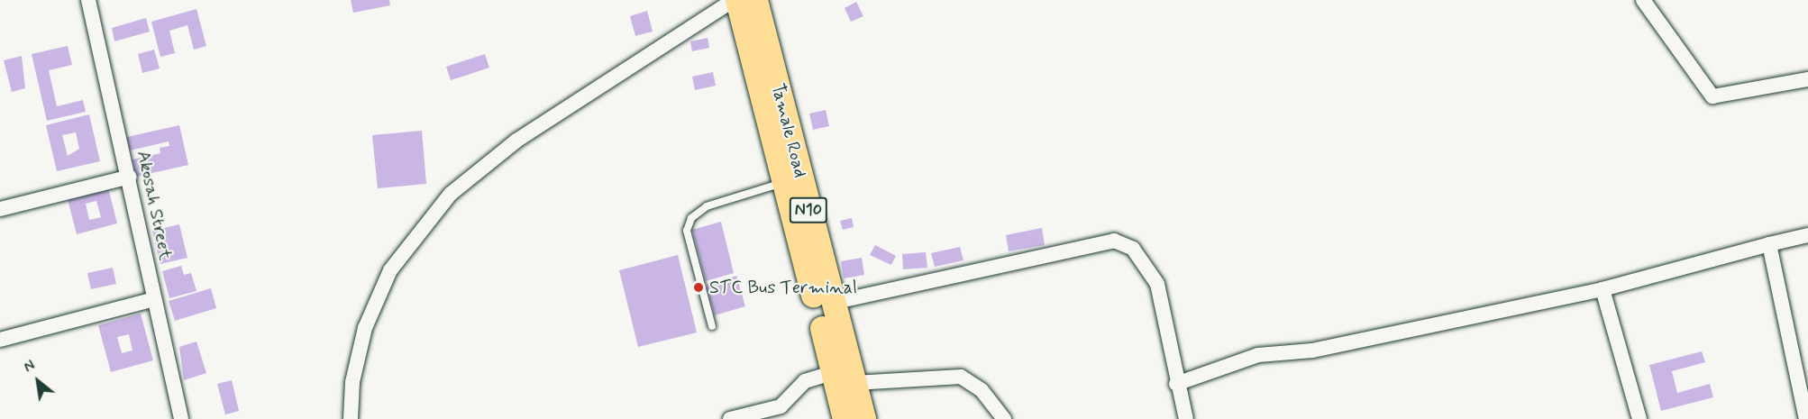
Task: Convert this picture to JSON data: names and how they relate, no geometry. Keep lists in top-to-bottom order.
{
  "streets": {
    "highway": ["Tamale Road", "N10"],
    "street": ["Akosah Street"]
  },
  "places": ["STC Bus Terminal"],
  "north": "top left"
}
